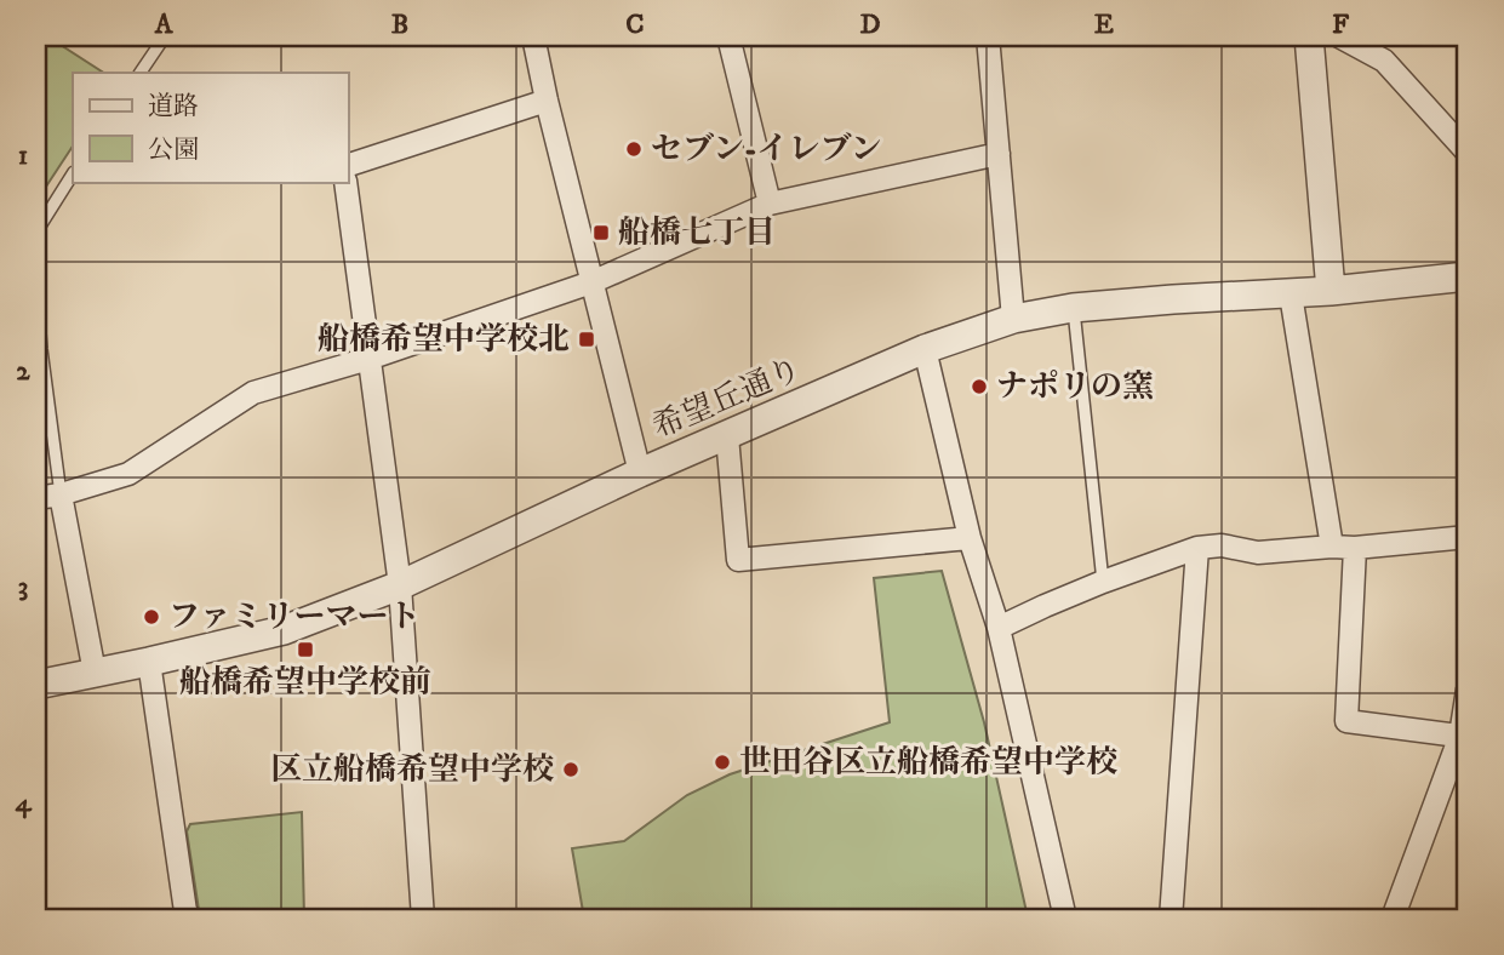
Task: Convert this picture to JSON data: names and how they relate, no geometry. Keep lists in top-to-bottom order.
{
  "streets": {
    "street": ["希望丘通り"]
  },
  "places": {
    "other": [
      "セブン-イレブン",
      "ナポリの窯",
      "ファミリーマート",
      "世田谷区立船橋希望中学校",
      "区立船橋希望中学校"
    ],
    "transit": ["船橋七丁目", "船橋希望中学校北", "船橋希望中学校前"]
  },
  "legend": ["道路", "公園"],
  "grid": {
    "columns": [
      "A",
      "B",
      "C",
      "D",
      "E",
      "F"
    ],
    "rows": [
      "1",
      "2",
      "3",
      "4"
    ]
  }
}
